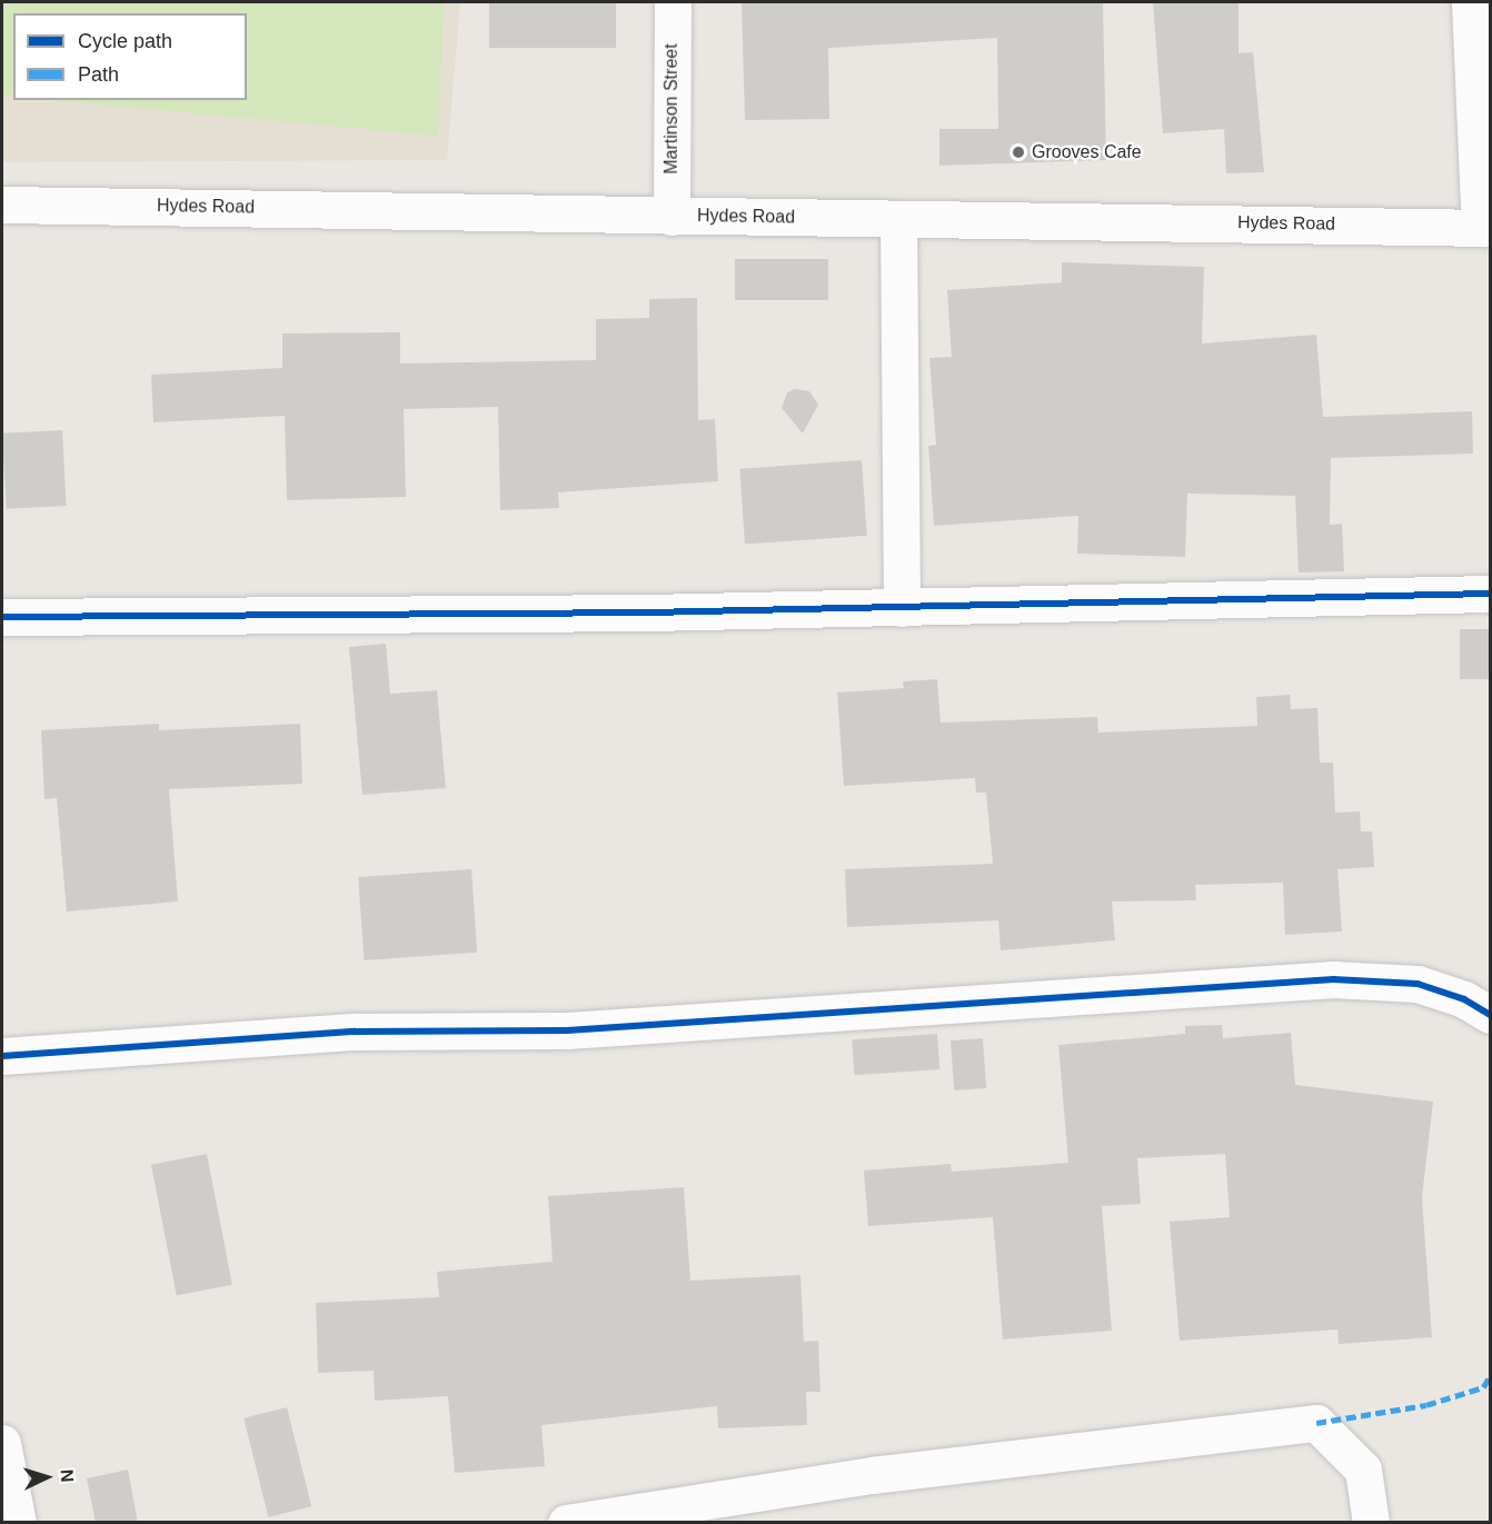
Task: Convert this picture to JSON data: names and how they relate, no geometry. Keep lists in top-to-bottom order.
{
  "streets": {
    "street": ["Martinson Street", "Hydes Road"]
  },
  "crossings": [
    ["Martinson Street", "Hydes Road"]
  ],
  "places": ["Grooves Cafe"],
  "legend": ["Cycle path", "Path"],
  "north": "right"
}
